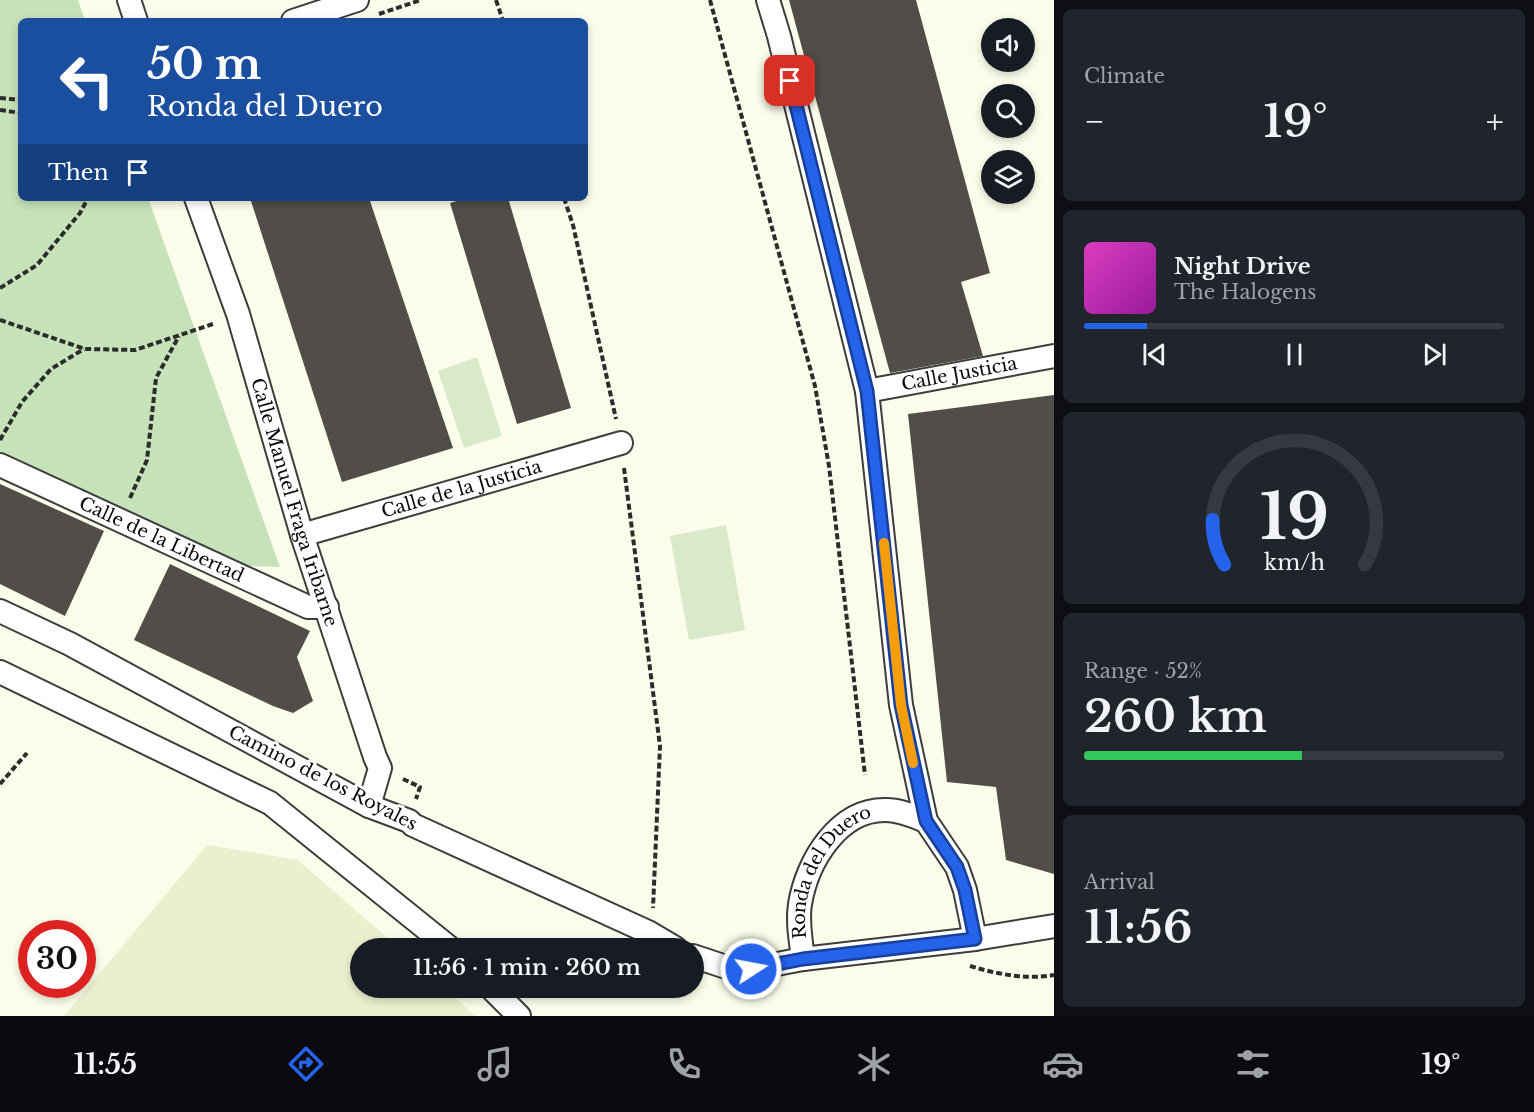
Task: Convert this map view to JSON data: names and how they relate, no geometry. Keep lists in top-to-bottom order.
{
  "streets": {
    "street": [
      "Calle Justicia",
      "Calle de la Justicia",
      "Calle Manuel Fraga Iribarne",
      "Calle de la Libertad",
      "Camino de los Royales",
      "Ronda del Duero"
    ]
  },
  "crossings": [
    ["Calle de la Justicia", "Calle Manuel Fraga Iribarne"],
    ["Calle Manuel Fraga Iribarne", "Calle de la Libertad"],
    ["Calle Manuel Fraga Iribarne", "Camino de los Royales"]
  ],
  "page": {
    "tile": [
      "Climate",
      ["Range · 52%", "260 km"],
      ["Arrival", "11:56"]
    ],
    "turn": ["50 m", "Ronda del Duero"],
    "heat": ["−", "19°", "+"],
    "then": "Then",
    "song": ["Night Drive", "The Halogens"],
    "limit": "30",
    "trip": "11:56 · 1 min · 260 m",
    "tabs": ["11:55", "19°"],
    "gauge": ["19", "km/h"]
  }
}
